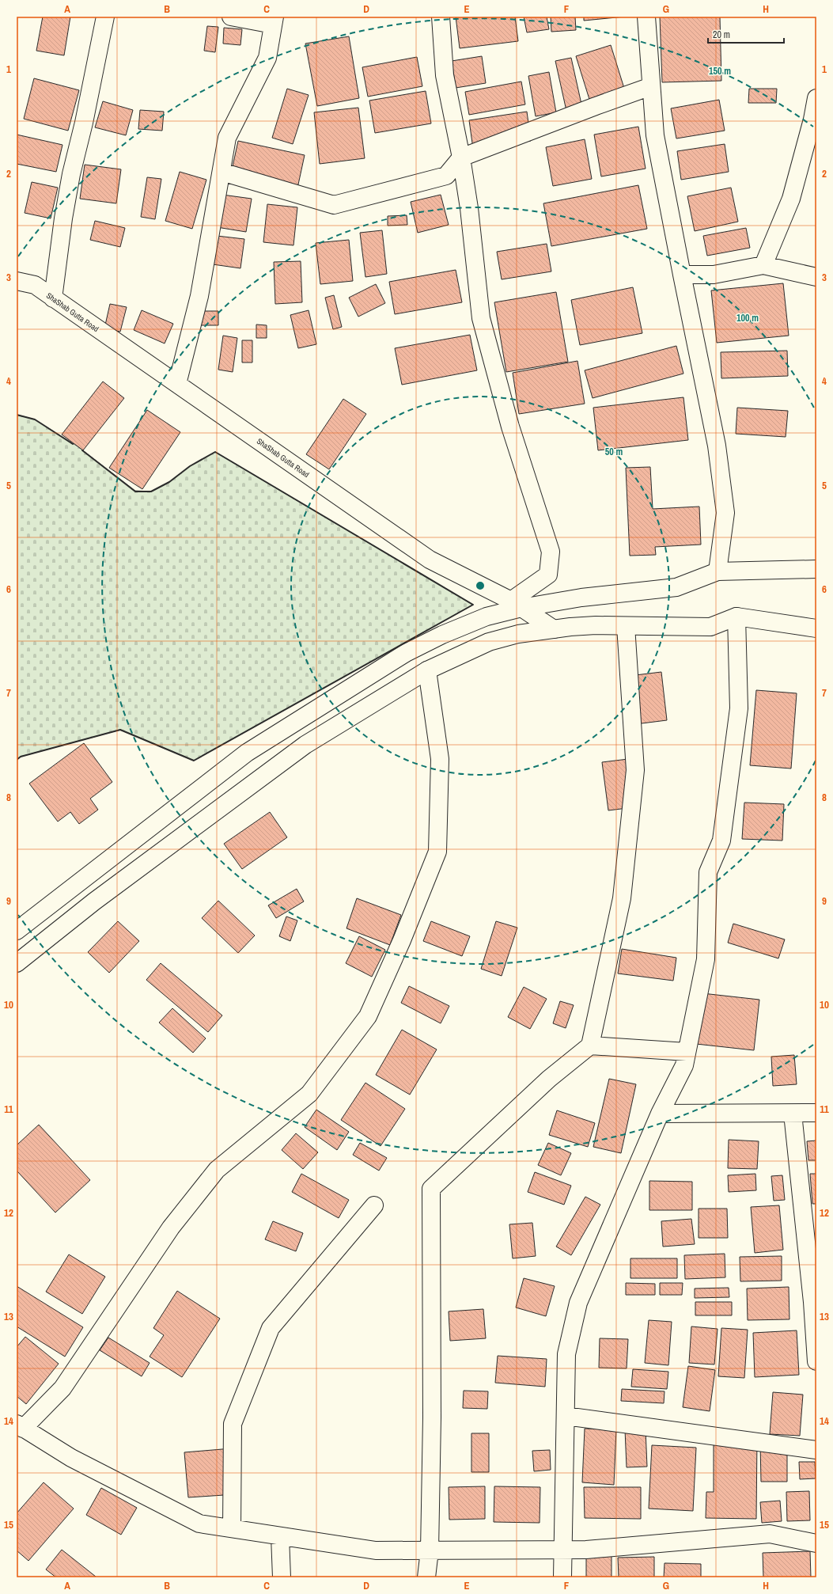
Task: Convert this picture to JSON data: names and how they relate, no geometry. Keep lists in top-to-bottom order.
{
  "streets": {
    "main road": ["ShaShab Gutta Road"]
  },
  "scale_bar": "20 m",
  "grid": {
    "columns": [
      "A",
      "B",
      "C",
      "D",
      "E",
      "F",
      "G",
      "H"
    ],
    "rows": [
      "1",
      "2",
      "3",
      "4",
      "5",
      "6",
      "7",
      "8",
      "9",
      "10",
      "11",
      "12",
      "13",
      "14",
      "15"
    ]
  },
  "rings": ["150 m", "100 m", "50 m"]
}
